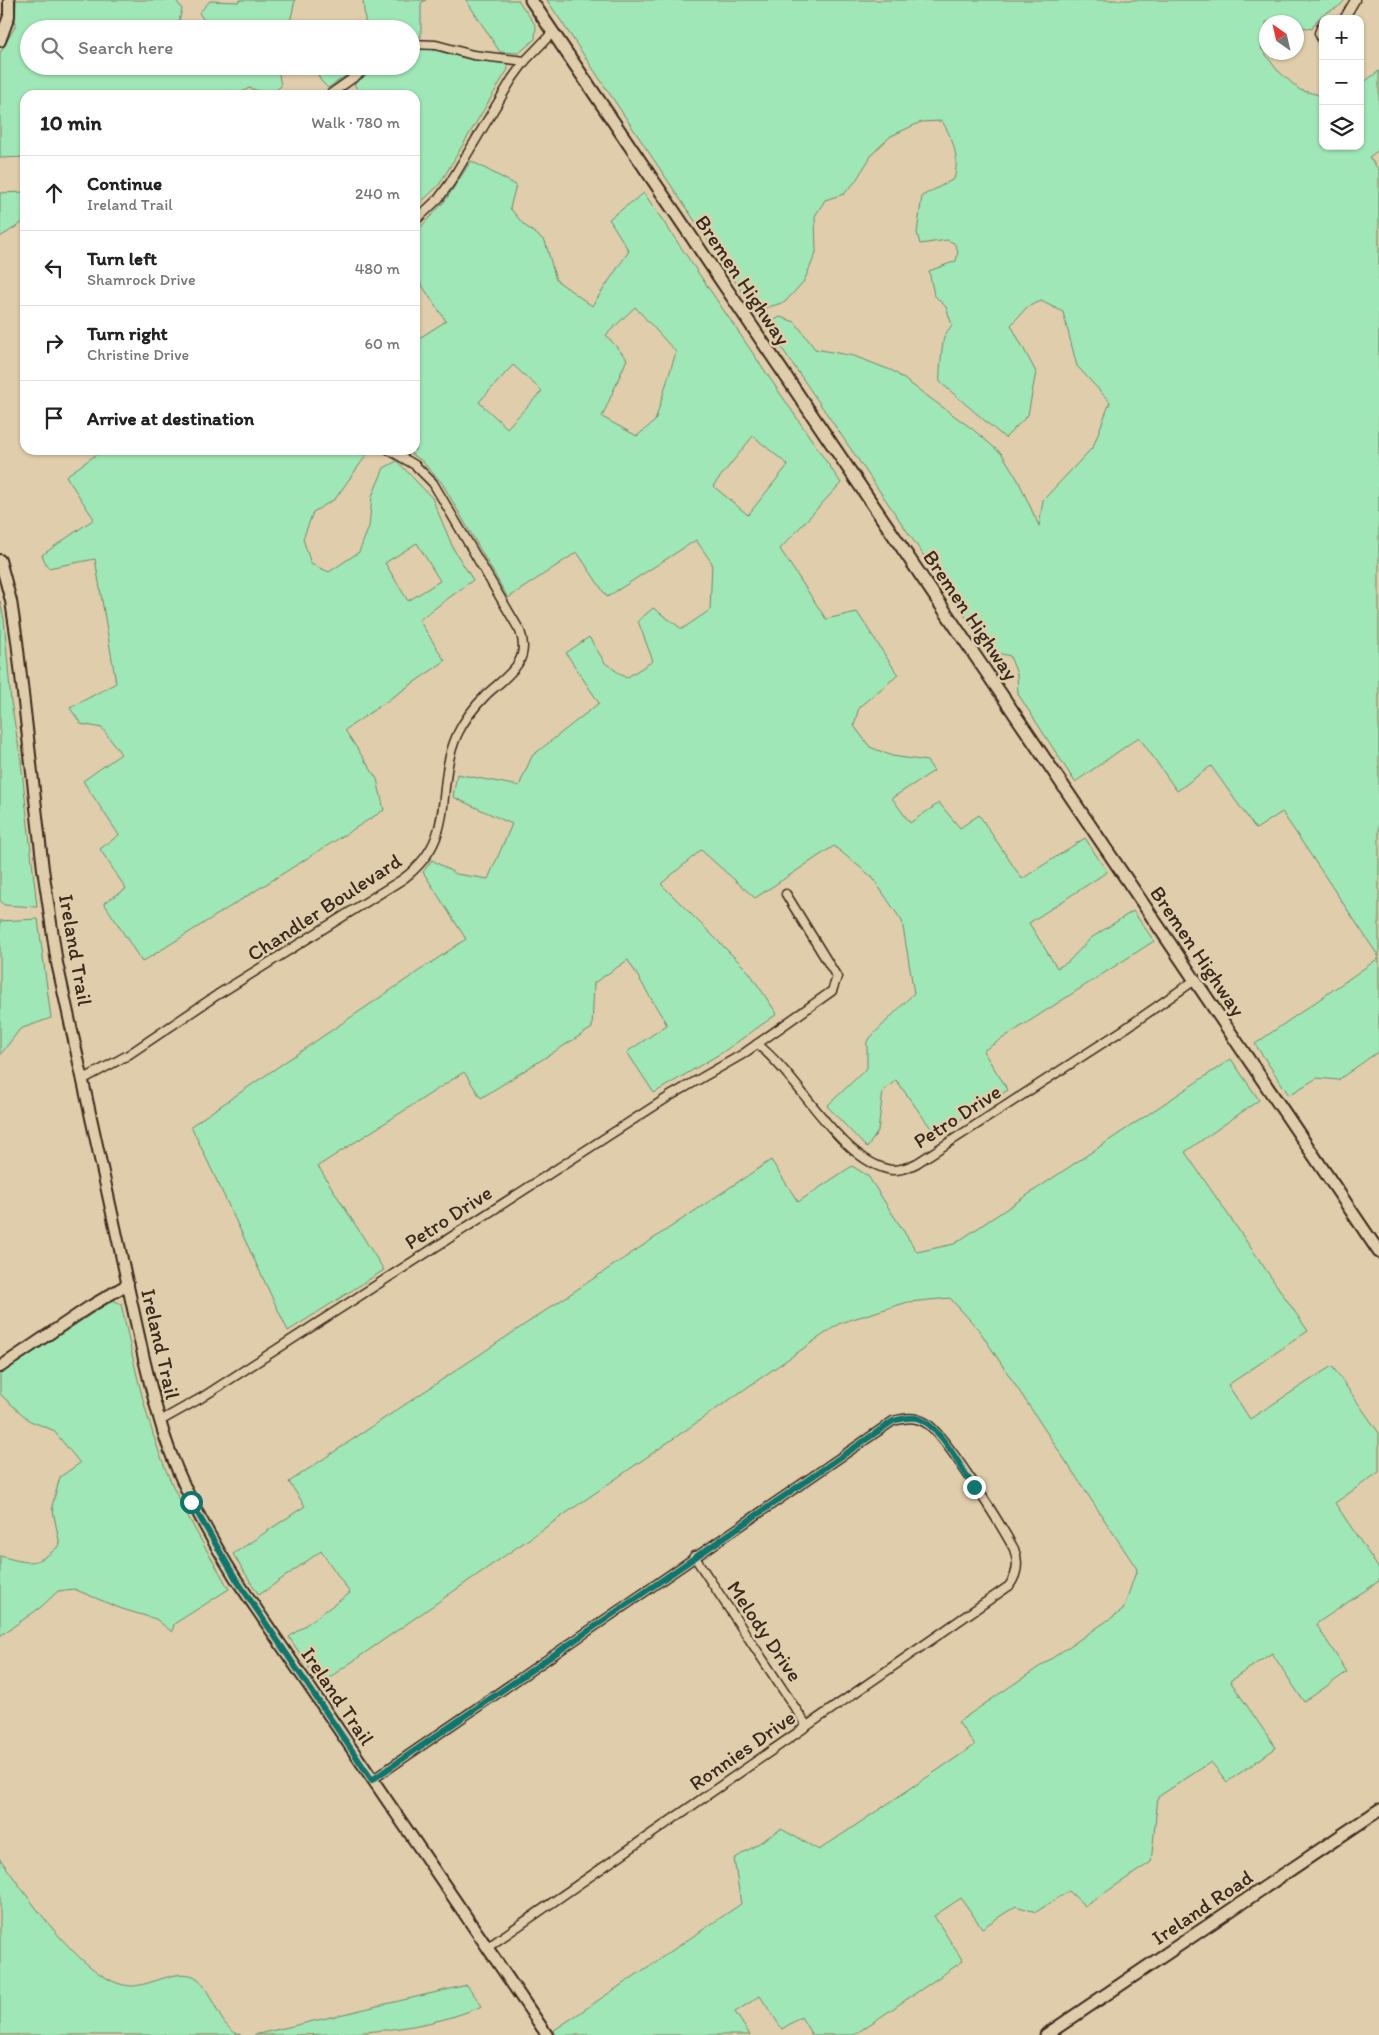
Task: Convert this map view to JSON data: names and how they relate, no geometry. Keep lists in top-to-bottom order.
{
  "streets": {
    "main road": ["Bremen Highway", "Ireland Road"],
    "street": [
      "Chandler Boulevard",
      "Ireland Trail",
      "Petro Drive",
      "Melody Drive",
      "Ronnies Drive"
    ]
  },
  "crossings": [
    ["Bremen Highway", "Petro Drive"],
    ["Chandler Boulevard", "Ireland Trail"],
    ["Ireland Trail", "Petro Drive"],
    ["Ireland Trail", "Ronnies Drive"],
    ["Melody Drive", "Ronnies Drive"]
  ],
  "north": "top left",
  "page": {
    "map_buttons": ["+", "−"],
    "search": "Search here",
    "heading": ["10 min", "Walk · 780 m"],
    "list": [
      ["Continue", "Ireland Trail", "240 m"],
      ["Turn left", "Shamrock Drive", "480 m"],
      ["Turn right", "Christine Drive", "60 m"],
      "Arrive at destination"
    ]
  }
}
